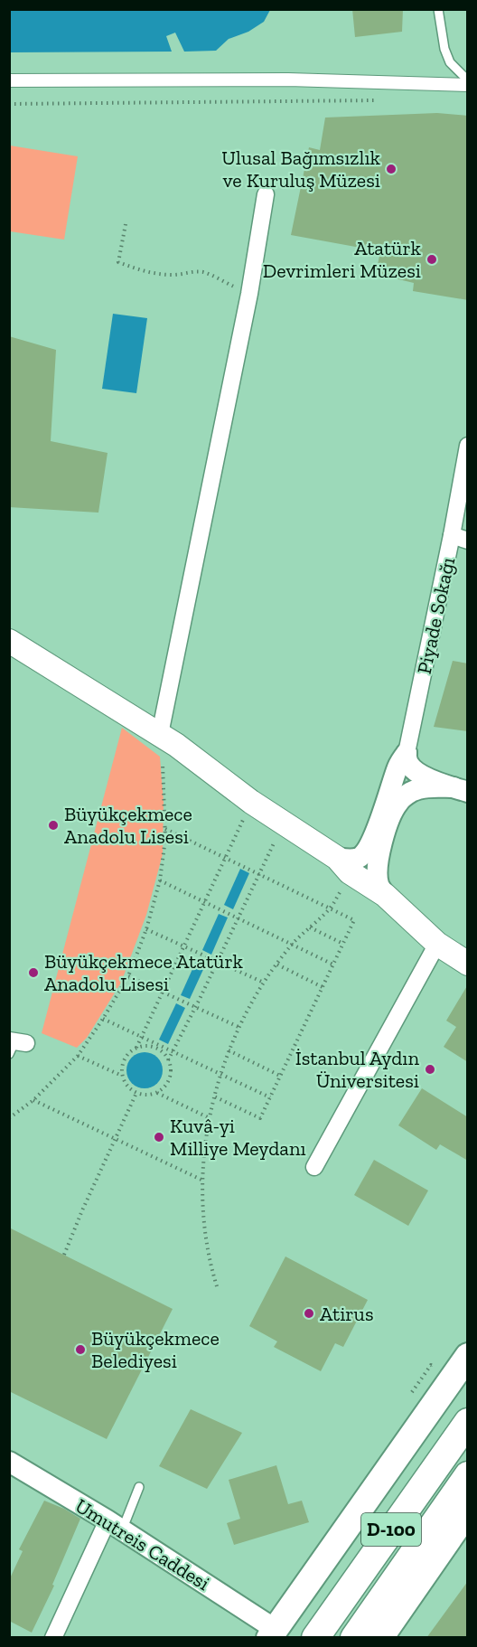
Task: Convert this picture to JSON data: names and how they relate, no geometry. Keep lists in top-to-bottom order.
{
  "streets": {
    "highway": ["D-100"],
    "street": ["Piyade Sokağı", "Umutreis Caddesi"]
  },
  "places": [
    "Ulusal Bağımsızlık ve Kuruluş Müzesi",
    "Atatürk Devrimleri Müzesi",
    "Büyükçekmece Anadolu Lisesi",
    "Büyükçekmece Atatürk Anadolu Lisesi",
    "İstanbul Aydın Üniversitesi",
    "Kuvâ-yi Milliye Meydanı",
    "Atirus",
    "Büyükçekmece Belediyesi"
  ]
}
